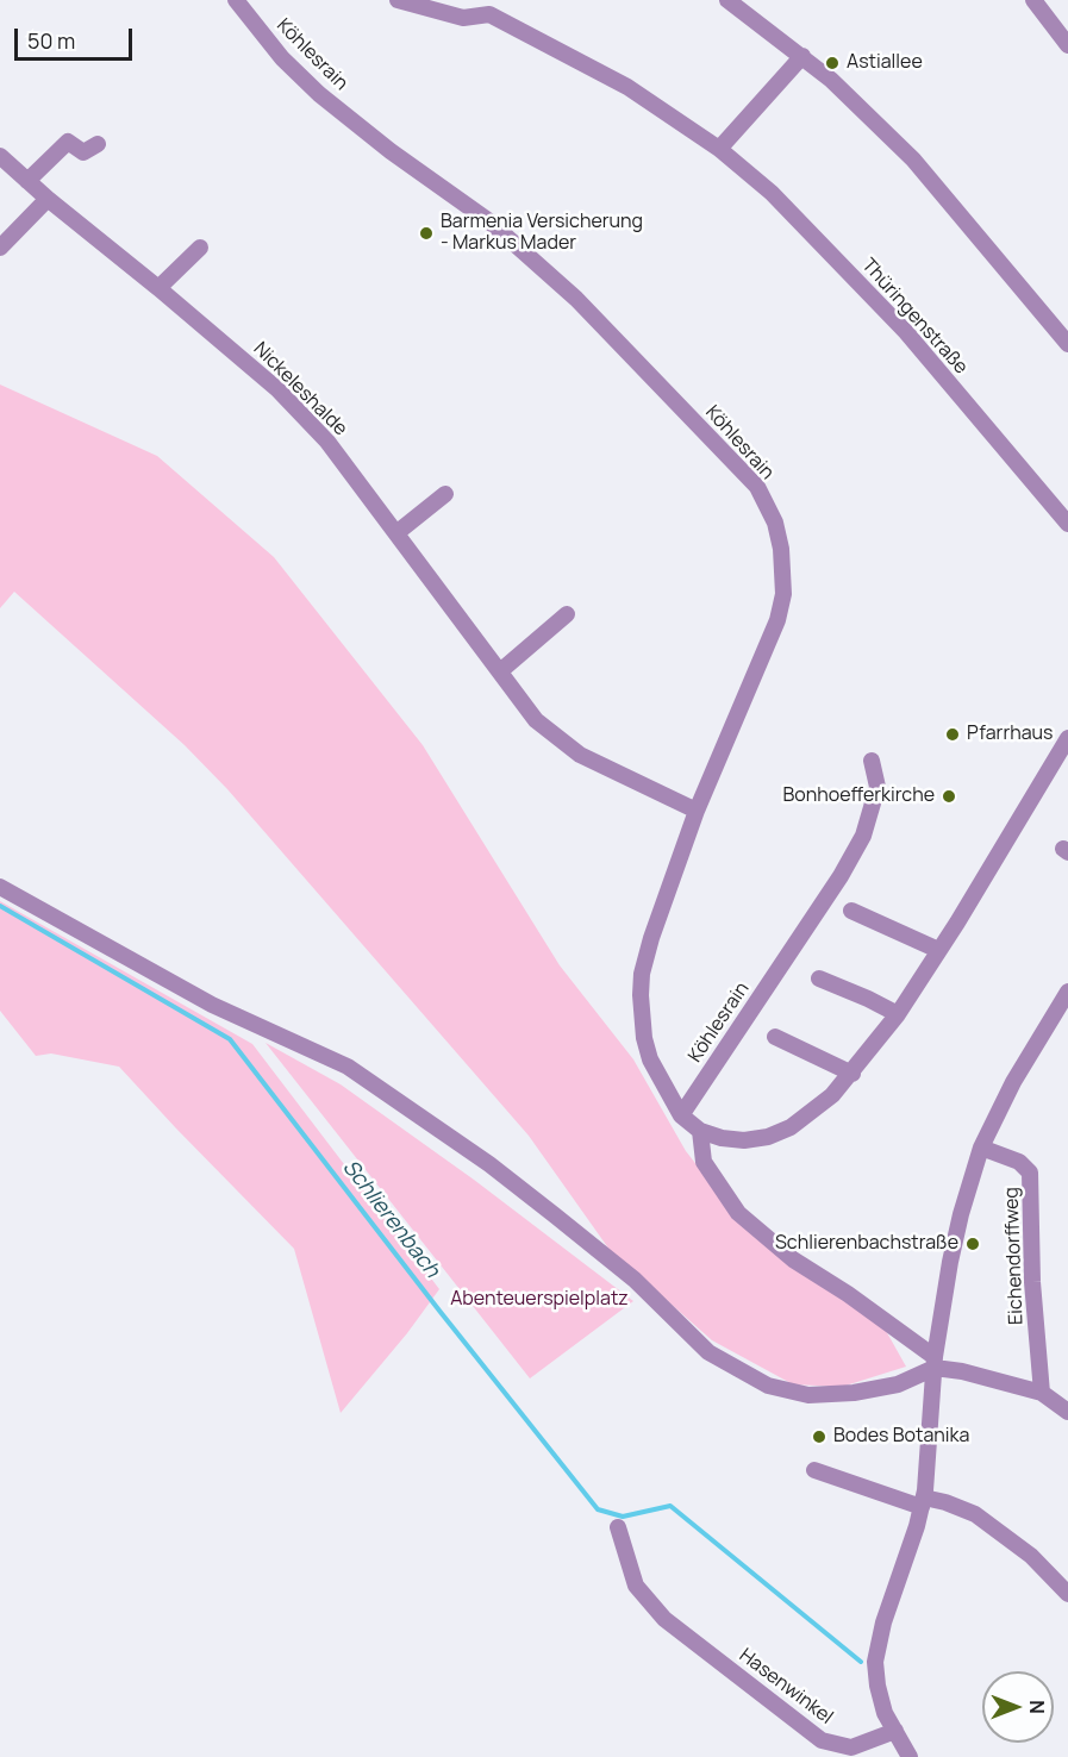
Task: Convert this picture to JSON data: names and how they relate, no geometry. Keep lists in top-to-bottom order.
{
  "streets": {
    "street": [
      "Köhlesrain",
      "Thüringenstraße",
      "Nickeleshalde",
      "Eichendorffweg",
      "Hasenwinkel"
    ]
  },
  "crossings": [
    ["Köhlesrain", "Nickeleshalde"]
  ],
  "water": ["Schlierenbach"],
  "parks": ["Abenteuerspielplatz"],
  "places": [
    "Astiallee",
    "Barmenia Versicherung - Markus Mader",
    "Pfarrhaus",
    "Bonhoefferkirche",
    "Schlierenbachstraße",
    "Bodes Botanika"
  ],
  "scale_bar": "50 m",
  "north": "right"
}
